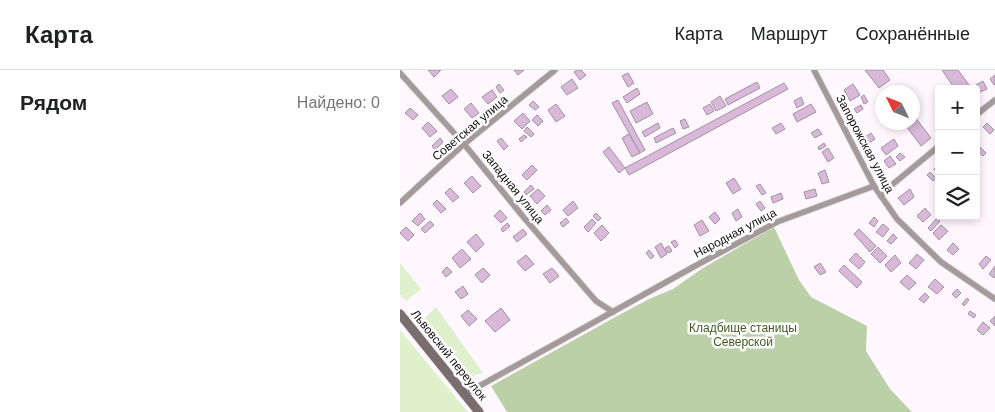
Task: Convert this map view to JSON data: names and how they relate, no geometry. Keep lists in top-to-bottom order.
{
  "streets": {
    "main road": ["Львовский переулок"],
    "street": [
      "Советская улица",
      "Запорожская улица",
      "Западная улица",
      "Народная улица"
    ]
  },
  "crossings": [
    ["Советская улица", "Западная улица"],
    ["Запорожская улица", "Народная улица"],
    ["Западная улица", "Народная улица"],
    ["Народная улица", "Львовский переулок"]
  ],
  "parks": ["Кладбище станицы Северской"],
  "north": "top left",
  "page": {
    "header": "Карта",
    "nav": ["Карта", "Маршрут", "Сохранённые"],
    "heading": ["Рядом", "Найдено: 0"],
    "map_buttons": ["+", "−"]
  }
}
